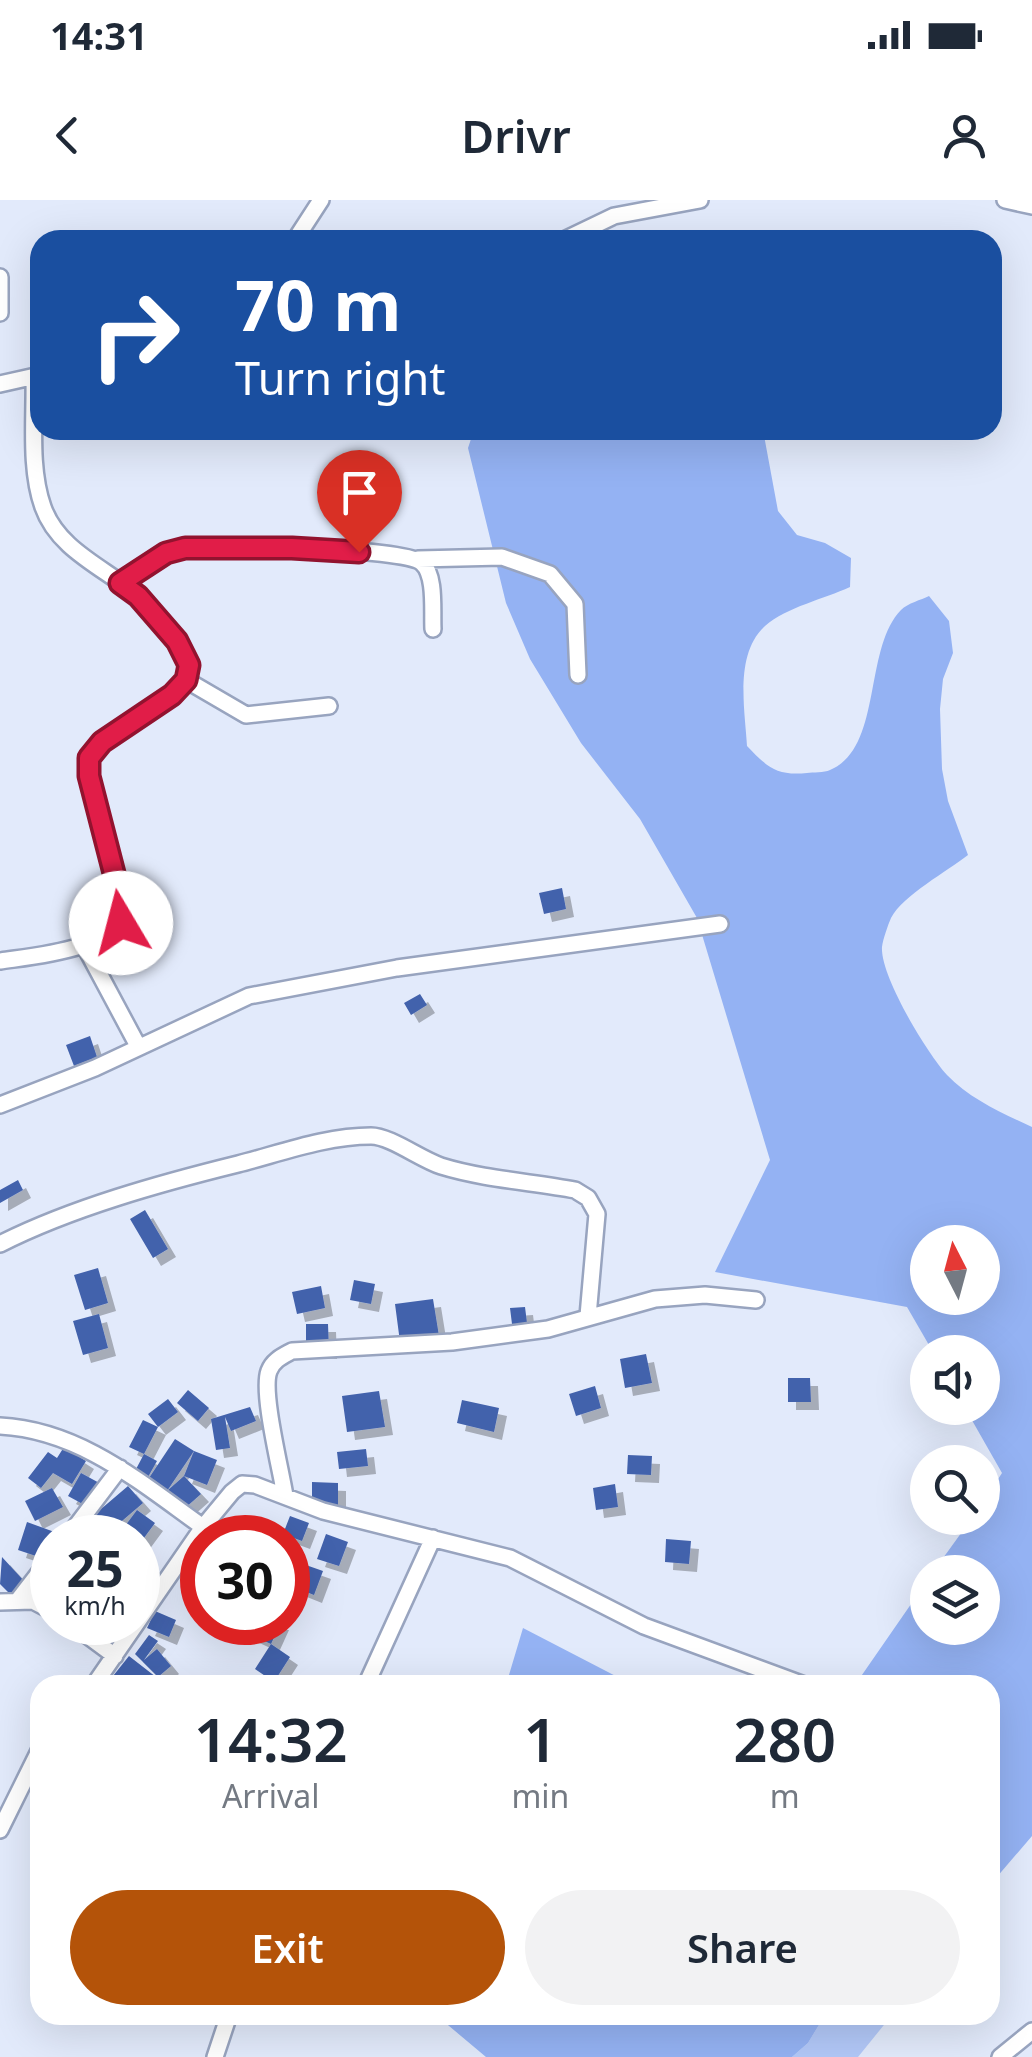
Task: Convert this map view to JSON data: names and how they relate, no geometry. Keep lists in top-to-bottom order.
{
  "north": "top",
  "page": {
    "status": "14:31",
    "header": "Drivr",
    "turn": ["70 m", "Turn right"],
    "speed": "25 km/h",
    "limit": "30",
    "eta": [
      "14:32",
      "Arrival",
      "1",
      "min",
      "280",
      "m"
    ],
    "buttons": ["Exit", "Share"]
  }
}
